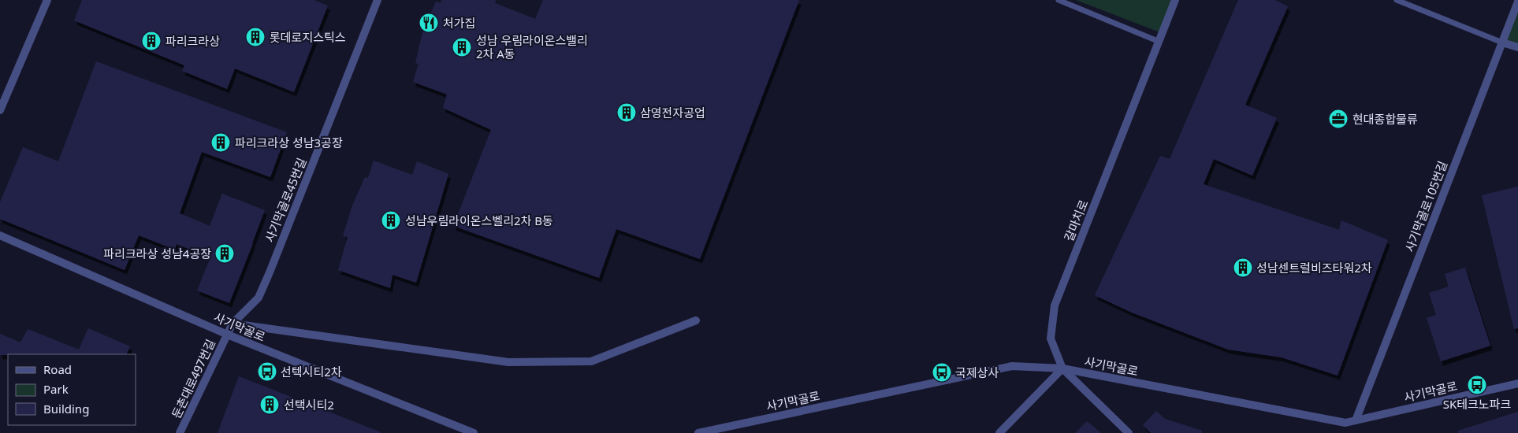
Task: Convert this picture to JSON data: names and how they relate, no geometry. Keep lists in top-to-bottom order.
{
  "streets": {
    "street": [
      "사기막골로45번길",
      "사기막골로105번길",
      "갈마치로",
      "사기막골로",
      "둔촌대로497번길"
    ]
  },
  "crossings": [
    ["사기막골로45번길", "사기막골로"],
    ["사기막골로45번길", "둔촌대로497번길"],
    ["사기막골로105번길", "사기막골로"],
    ["갈마치로", "사기막골로"],
    ["사기막골로", "둔촌대로497번길"]
  ],
  "places": {
    "restaurant": ["처가집"],
    "building": [
      "롯데로지스틱스",
      "파리크라상",
      "성남 우림라이온스밸리 2차 A동",
      "삼영전자공업",
      "파리크라상 성남3공장",
      "성남우림라이온스벨리2차 B동",
      "파리크라상 성남4공장",
      "성남센트럴비즈타워2차",
      "선택시티2"
    ],
    "office": ["현대종합물류"],
    "bus stop": ["선텍시티2차", "국제상사", "SK테크노파크"]
  },
  "legend": ["Road", "Park", "Building"]
}
